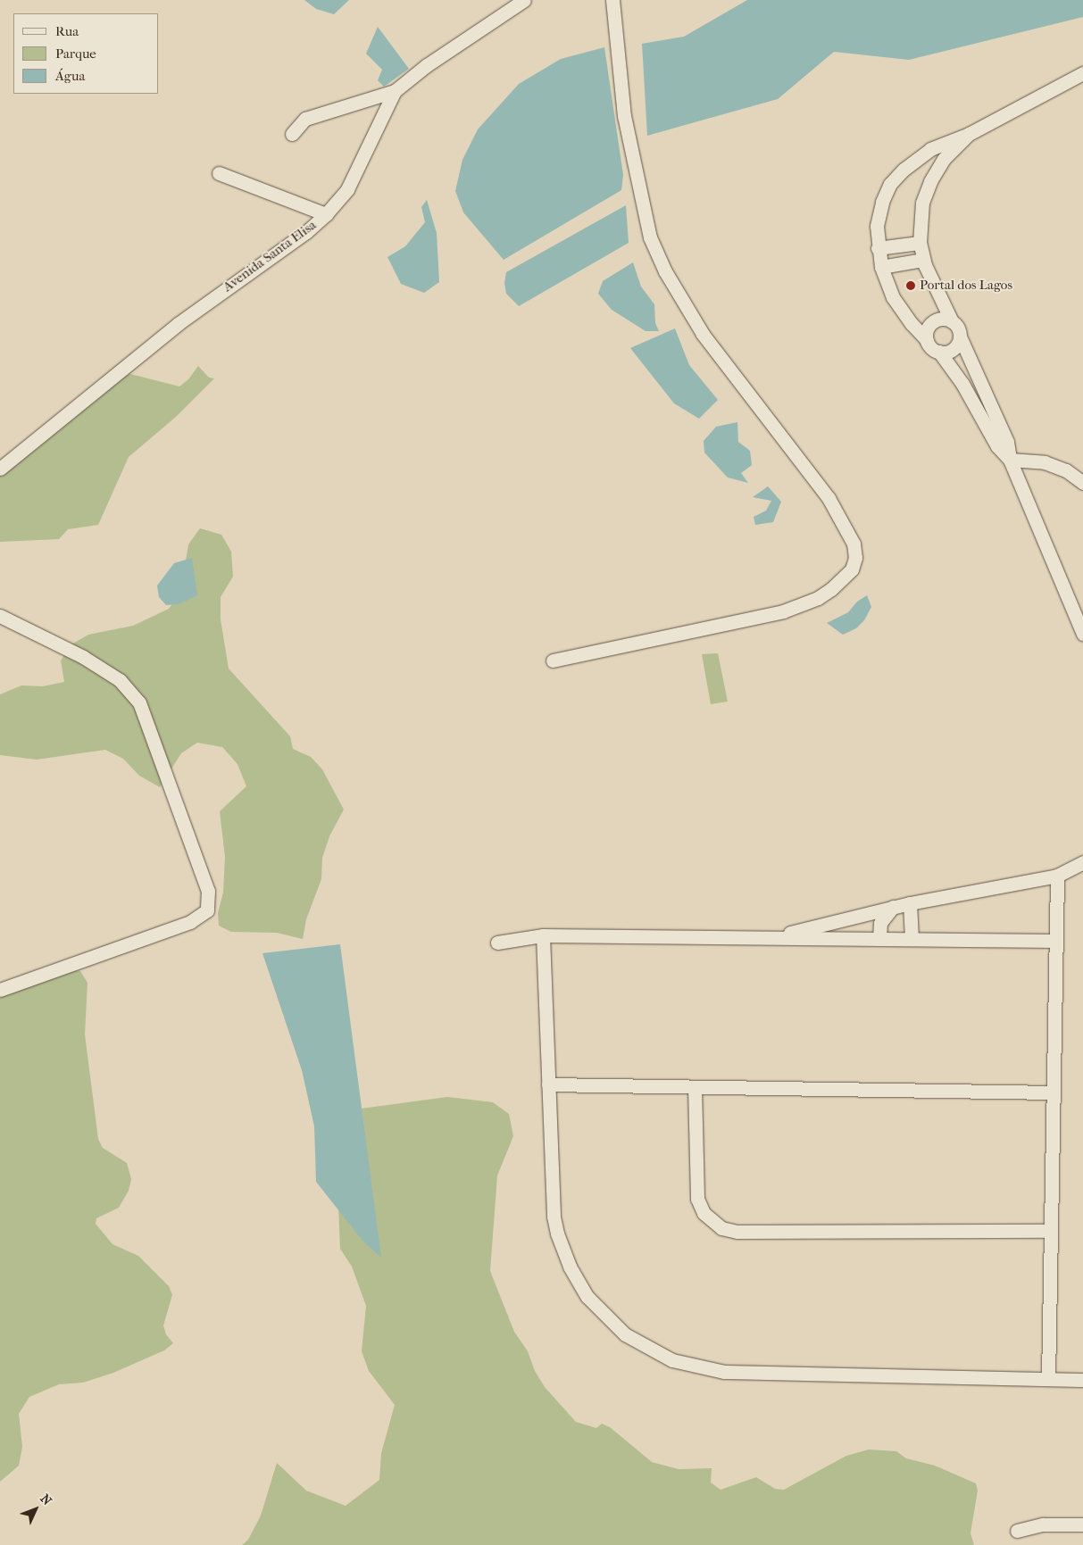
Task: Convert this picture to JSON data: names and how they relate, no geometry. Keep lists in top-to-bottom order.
{
  "streets": {
    "street": ["Avenida Santa Elisa"]
  },
  "places": ["Portal dos Lagos"],
  "legend": ["Rua", "Parque", "Água"],
  "north": "top right"
}
